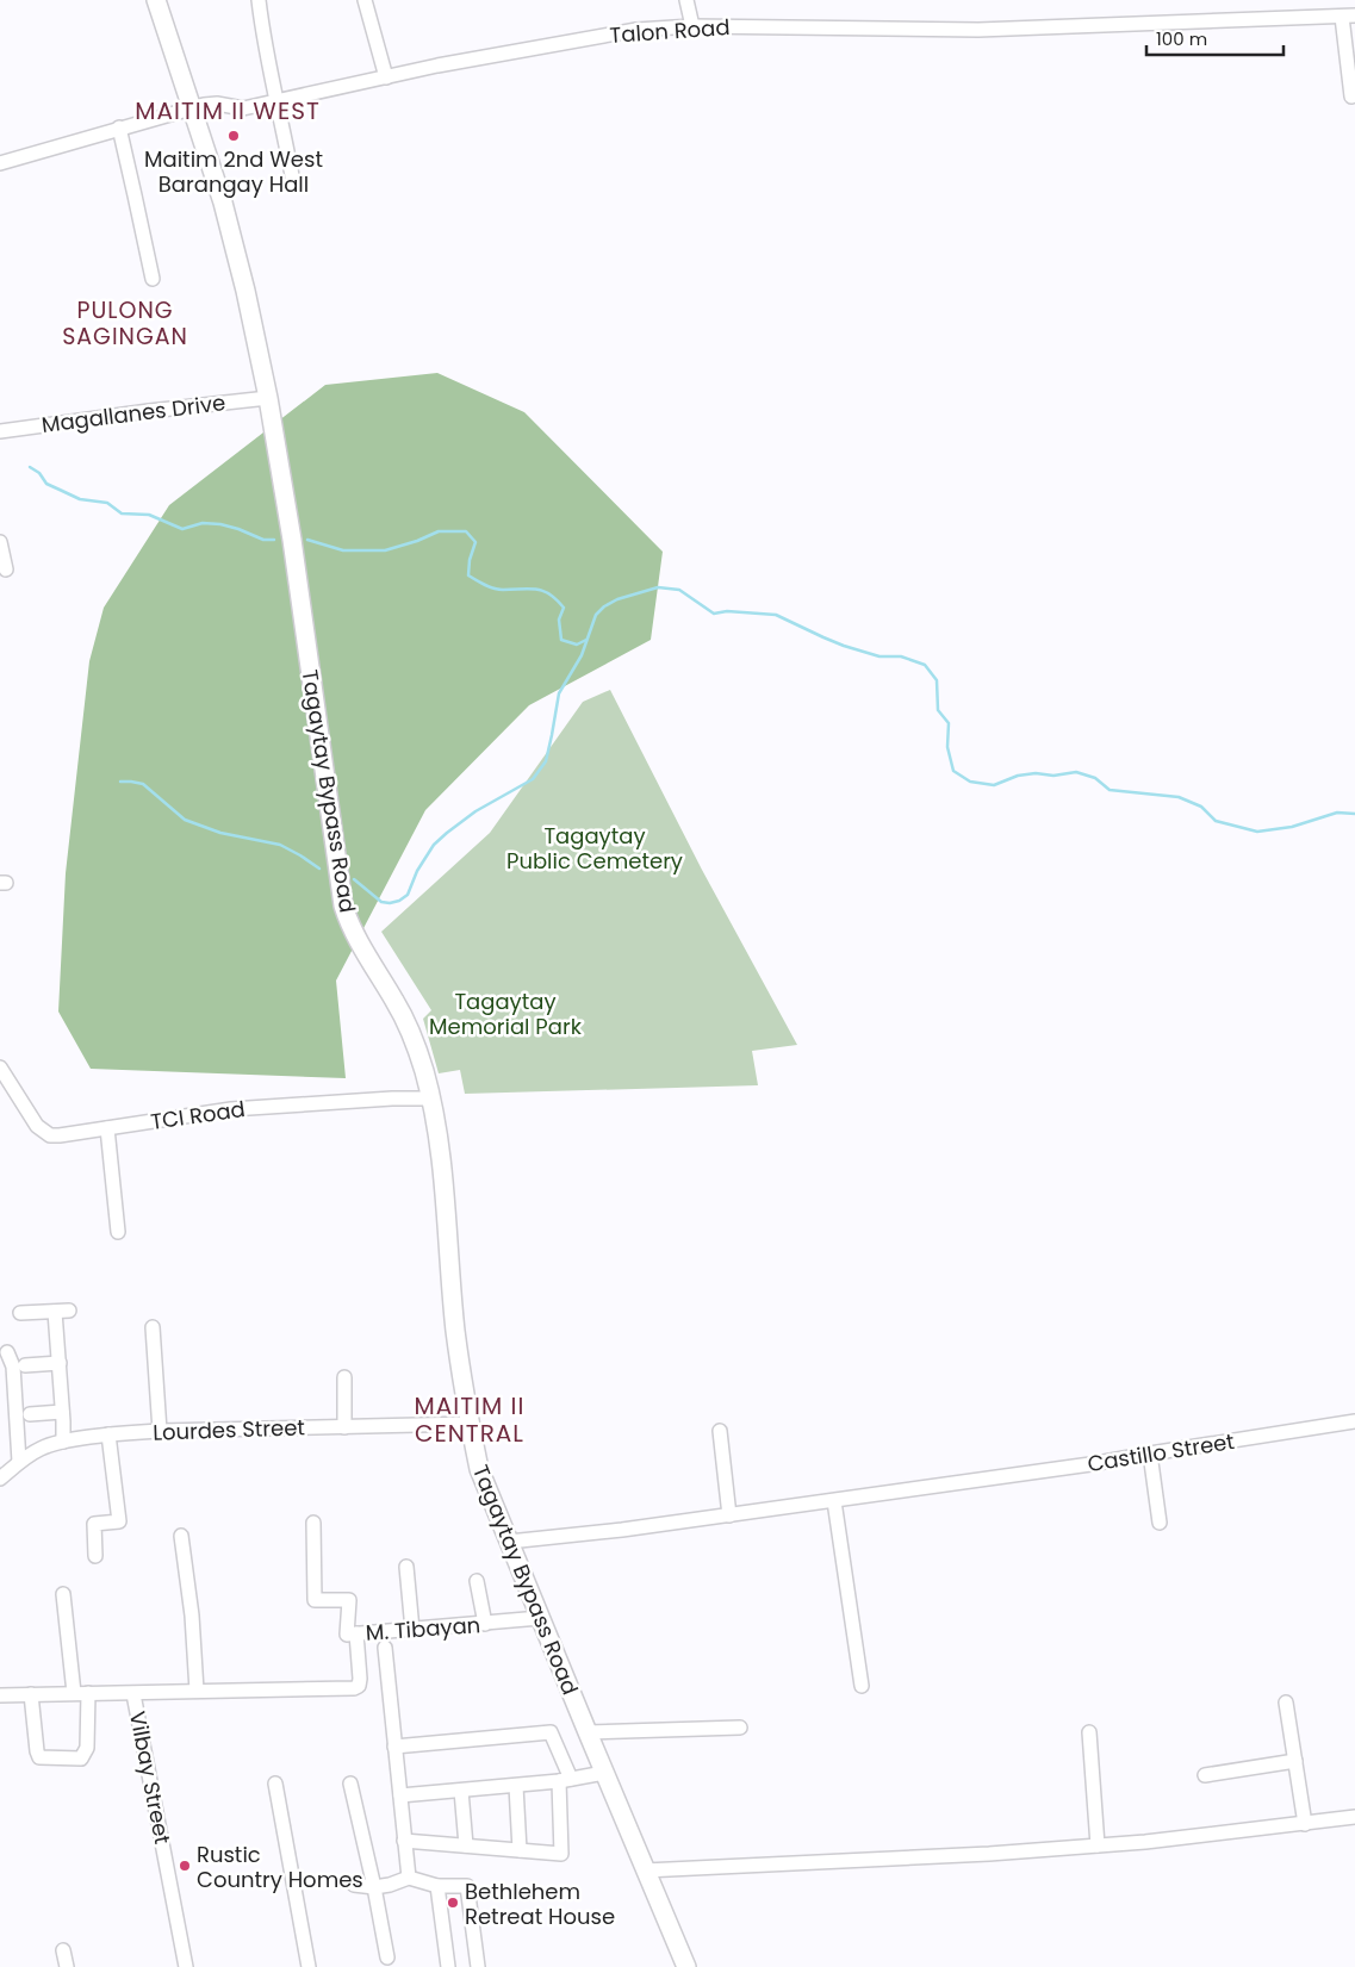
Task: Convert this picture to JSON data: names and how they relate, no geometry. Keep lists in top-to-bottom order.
{
  "streets": {
    "main road": ["Tagaytay Bypass Road"],
    "street": [
      "Talon Road",
      "Magallanes Drive",
      "TCI Road",
      "Lourdes Street",
      "Castillo Street",
      "M. Tibayan",
      "Vilbay Street"
    ]
  },
  "crossings": [
    ["Talon Road", "Tagaytay Bypass Road"],
    ["Magallanes Drive", "Tagaytay Bypass Road"],
    ["Tagaytay Bypass Road", "TCI Road"],
    ["Tagaytay Bypass Road", "Lourdes Street"],
    ["Tagaytay Bypass Road", "Castillo Street"],
    ["Tagaytay Bypass Road", "M. Tibayan"]
  ],
  "districts": ["MAITIM II WEST", "PULONG SAGINGAN", "MAITIM II CENTRAL"],
  "parks": ["Tagaytay Public Cemetery", "Tagaytay Memorial Park"],
  "places": ["Maitim 2nd West Barangay Hall", "Rustic Country Homes", "Bethlehem Retreat House"],
  "scale_bar": "100 m"
}
